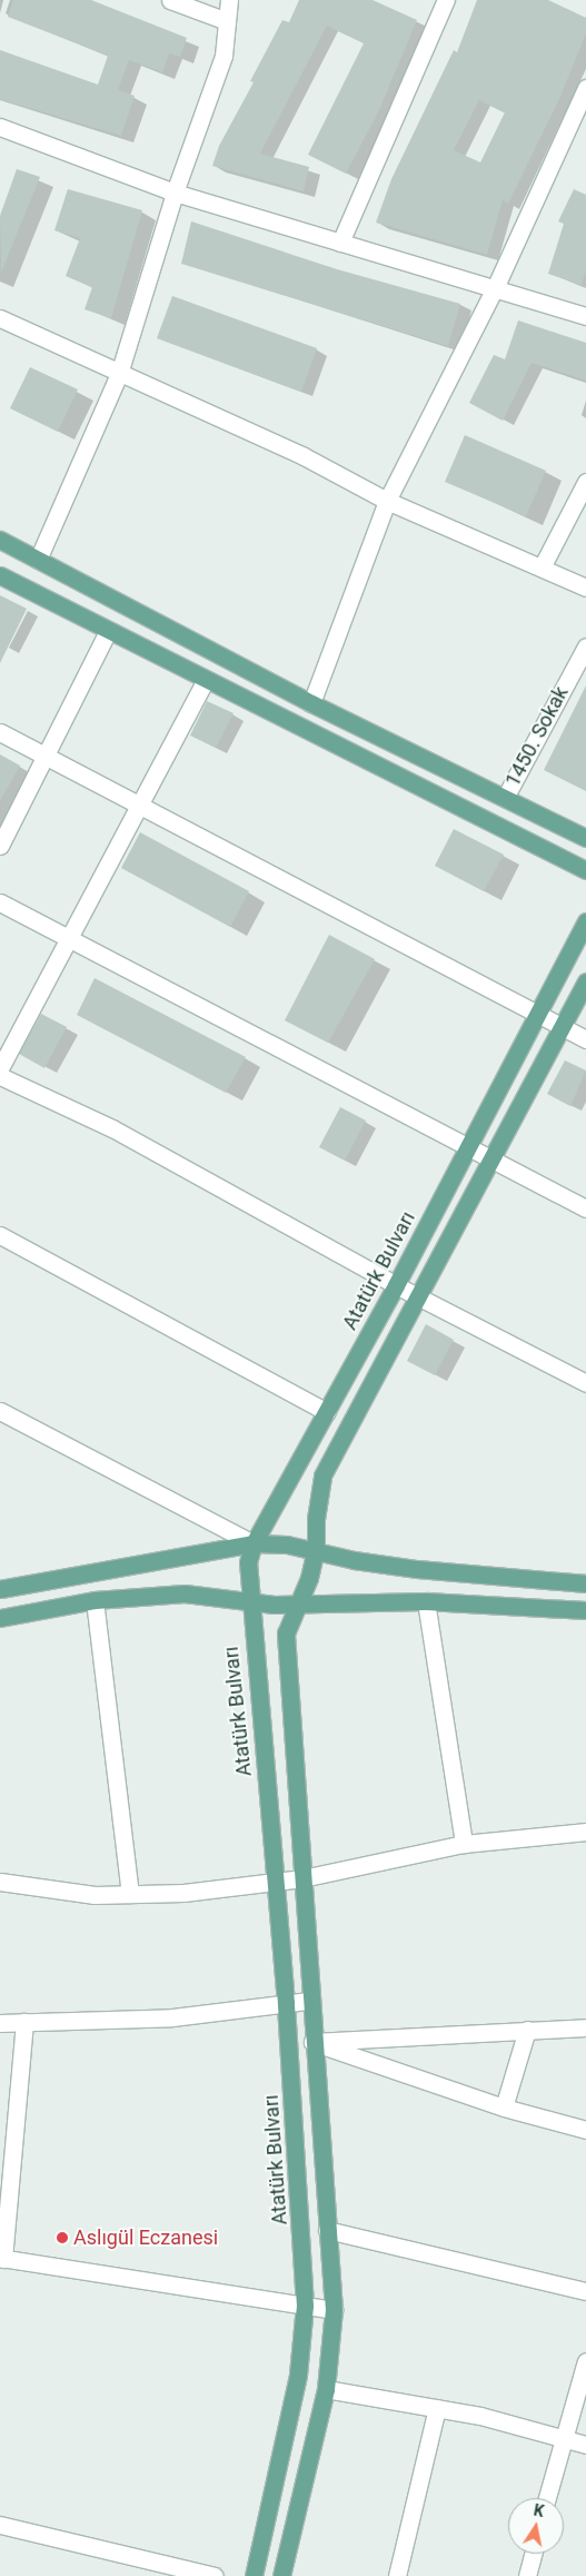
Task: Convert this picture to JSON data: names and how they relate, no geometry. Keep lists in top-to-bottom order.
{
  "streets": {
    "main road": ["Atatürk Bulvarı"],
    "street": ["1450. Sokak"]
  },
  "places": ["Aslıgül Eczanesi"],
  "north": "top"
}
